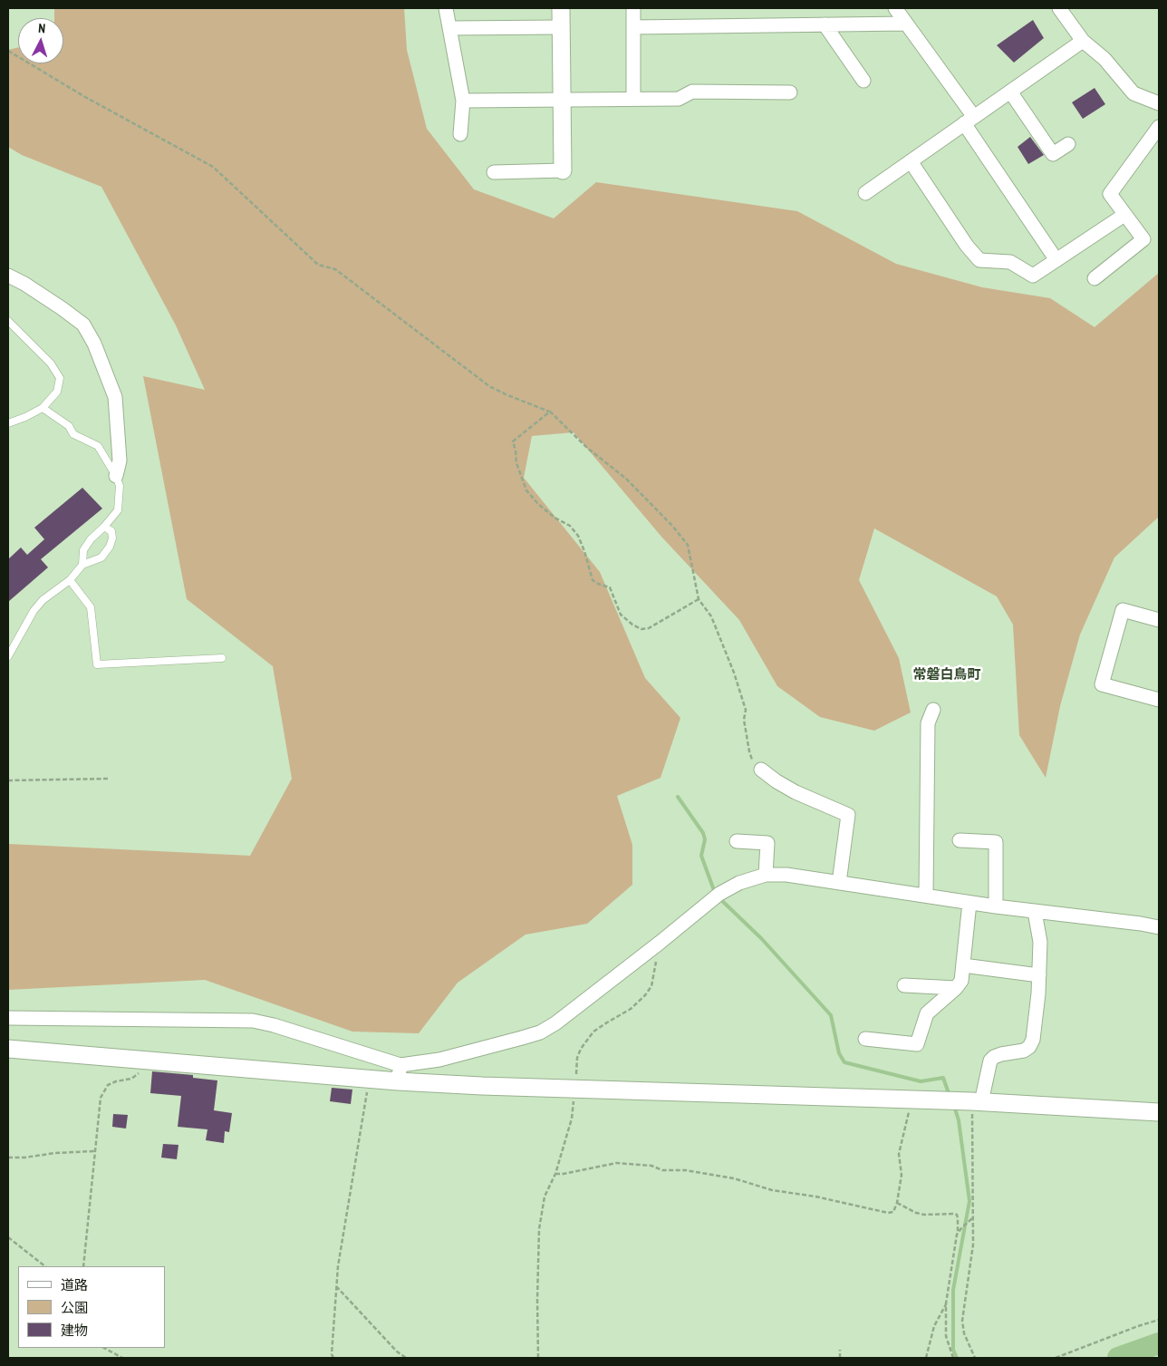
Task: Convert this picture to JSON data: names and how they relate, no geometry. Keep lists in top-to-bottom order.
{
  "districts": ["常磐白鳥町"],
  "legend": ["道路", "公園", "建物"],
  "north": "top"
}
